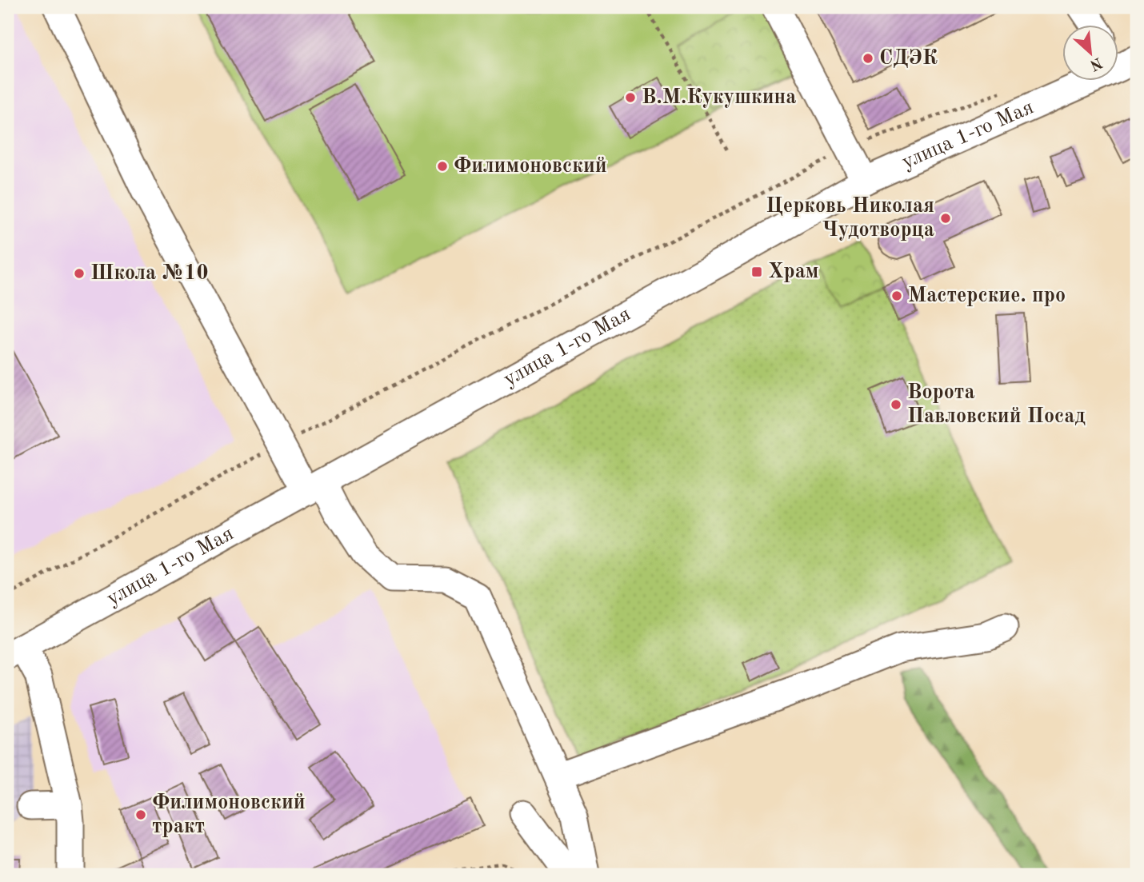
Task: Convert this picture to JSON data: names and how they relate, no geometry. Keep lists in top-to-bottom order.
{
  "streets": {
    "street": ["улица 1-го Мая"]
  },
  "places": {
    "other": [
      "СДЭК",
      "В.М.Кукушкина",
      "Филимоновский",
      "Церковь Николая Чудотворца",
      "Школа №10",
      "Мастерские. про",
      "Ворота Павловский Посад",
      "Филимоновский тракт"
    ],
    "transit": ["Храм"]
  },
  "north": "bottom right"
}
